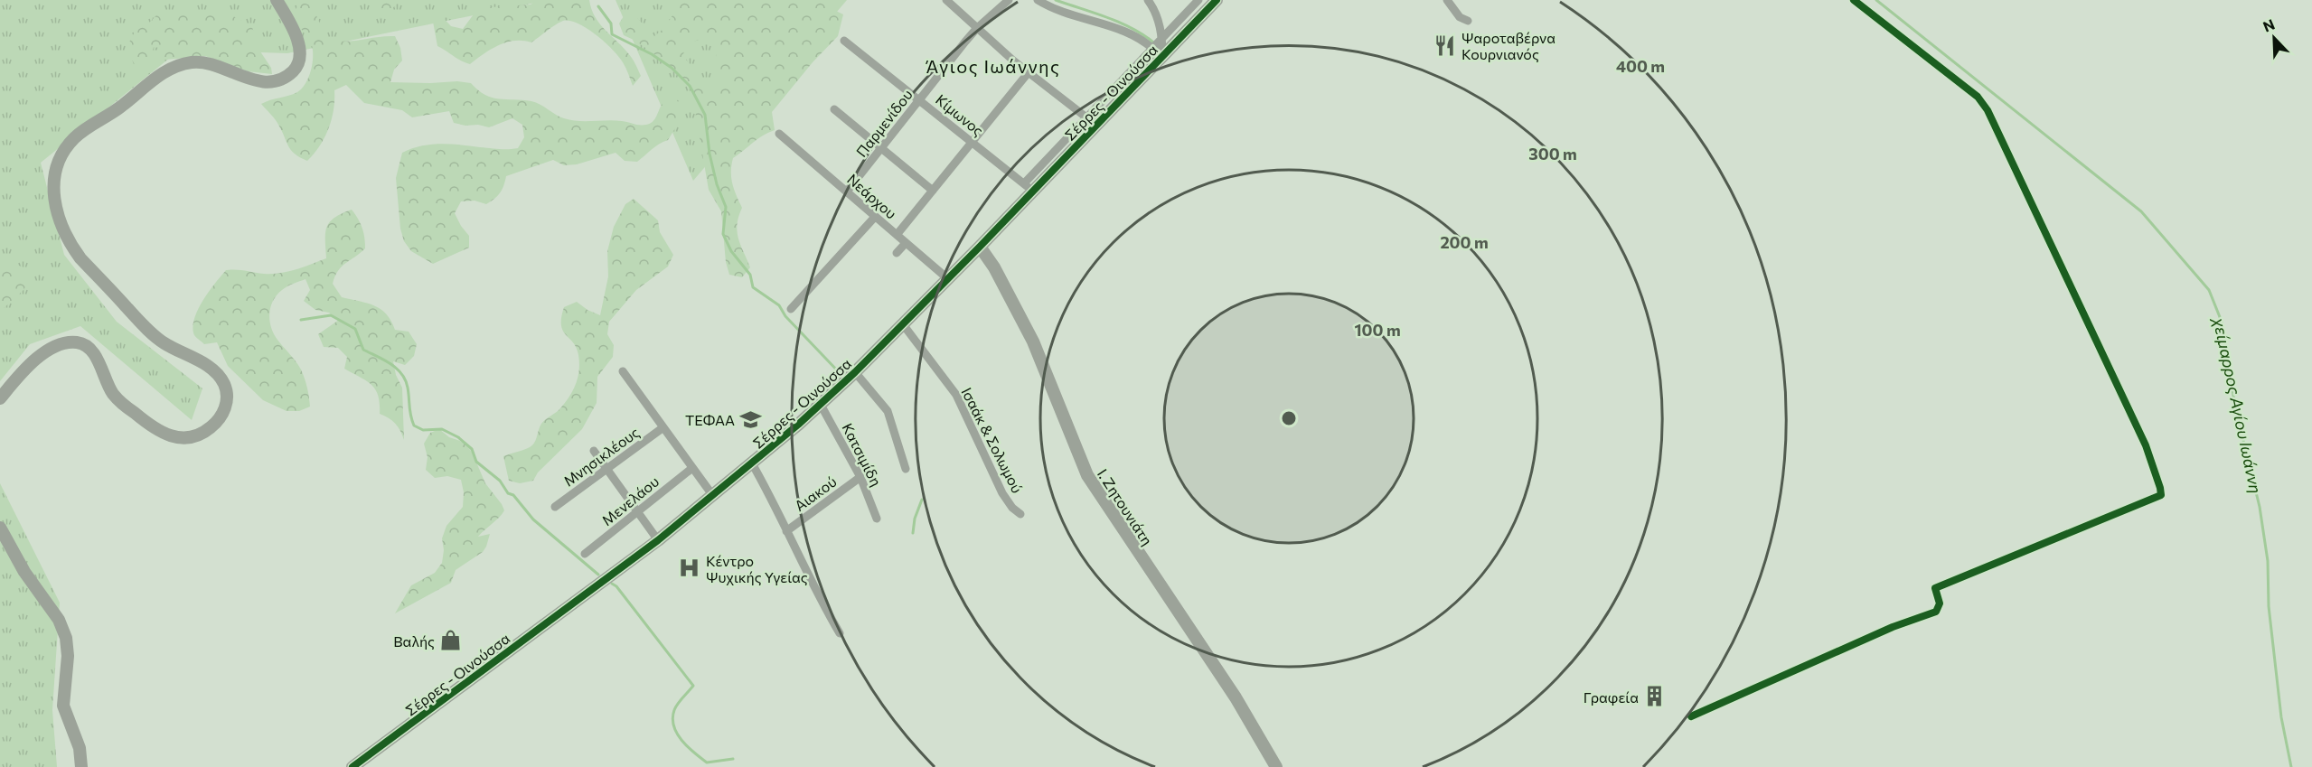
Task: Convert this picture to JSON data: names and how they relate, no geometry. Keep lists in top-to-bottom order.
{
  "streets": {
    "street": [
      "Σέρρες - Οινούσσα",
      "Κίμωνος",
      "Παρμενίδου",
      "Νεάρχου",
      "Ισαάκ & Σολωμού",
      "Κατσιμίδη",
      "Μνησικλέους",
      "Αιακού",
      "Μενελάου",
      "Ι. Ζητουνιάτη"
    ]
  },
  "crossings": [
    ["Σέρρες - Οινούσσα", "Κίμωνος"],
    ["Σέρρες - Οινούσσα", "Νεάρχου"],
    ["Σέρρες - Οινούσσα", "Ισαάκ & Σολωμού"],
    ["Σέρρες - Οινούσσα", "Κατσιμίδη"],
    ["Σέρρες - Οινούσσα", "Ι. Ζητουνιάτη"],
    ["Κίμωνος", "Παρμενίδου"],
    ["Παρμενίδου", "Νεάρχου"],
    ["Κατσιμίδη", "Αιακού"]
  ],
  "districts": ["Άγιος Ιωάννης"],
  "water": ["χείμαρρος Αγίου Ιωάννη"],
  "places": {
    "restaurant": ["Ψαροταβέρνα Κουρνιανός"],
    "school or university": ["ΤΕΦΑΑ"],
    "hospital": ["Κέντρο Ψυχικής Υγείας"],
    "shop": ["Βαλής"],
    "building": ["Γραφεία"]
  },
  "north": "top left",
  "rings": [
    "400 m",
    "300 m",
    "200 m",
    "100 m"
  ]
}
